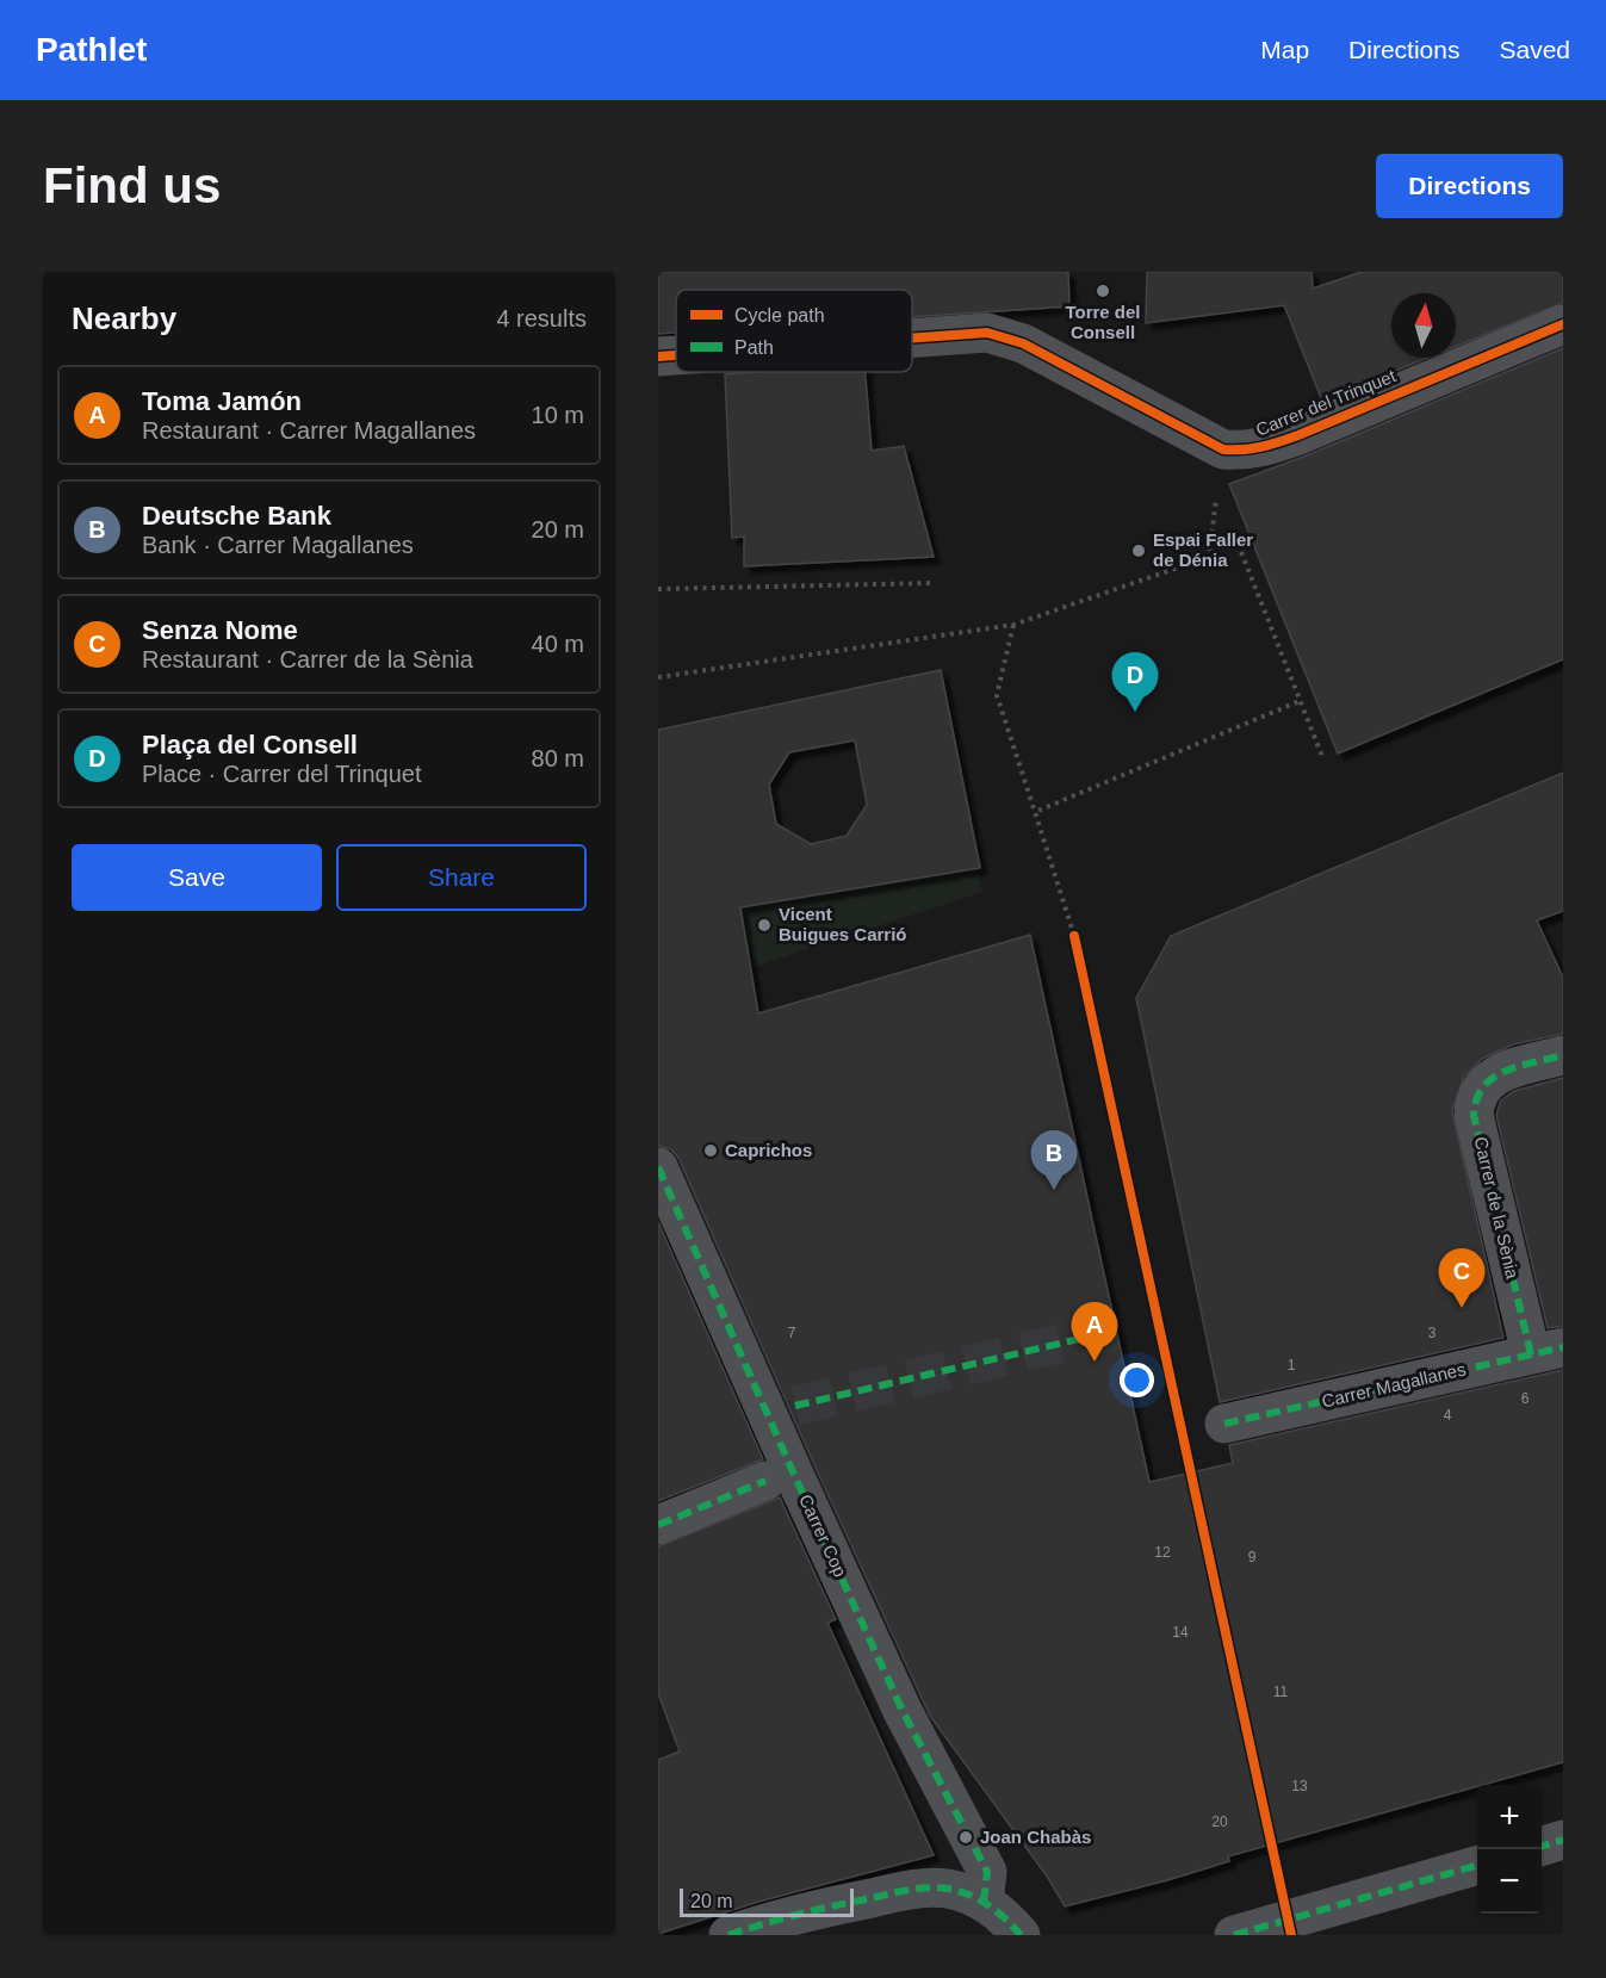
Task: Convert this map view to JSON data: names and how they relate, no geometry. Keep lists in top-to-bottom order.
{
  "streets": {
    "street": [
      "Carrer del Trinquet",
      "Carrer de la Sènia",
      "Carrer Magallanes",
      "Carrer Cop"
    ]
  },
  "crossings": [
    ["Carrer de la Sènia", "Carrer Magallanes"]
  ],
  "places": [
    "Torre del Consell",
    "Espai Faller de Dénia",
    "Vicent Buigues Carrió",
    "Caprichos",
    "Joan Chabàs"
  ],
  "house_numbers": [
    "7",
    "3",
    "1",
    "6",
    "4",
    "12",
    "9",
    "14",
    "11",
    "13",
    "20"
  ],
  "legend": ["Cycle path", "Path"],
  "scale_bar": "20 m",
  "north": "top",
  "page": {
    "header": "Pathlet",
    "nav": ["Map", "Directions", "Saved"],
    "buttons": [
      "Directions",
      ["Save", "Share"]
    ],
    "title": "Find us",
    "heading": ["Nearby", "4 results"],
    "list": [
      {
        "mark": "A",
        "name": "Toma Jamón",
        "note": "Restaurant · Carrer Magallanes",
        "value": "10 m"
      },
      {
        "mark": "B",
        "name": "Deutsche Bank",
        "note": "Bank · Carrer Magallanes",
        "value": "20 m"
      },
      {
        "mark": "C",
        "name": "Senza Nome",
        "note": "Restaurant · Carrer de la Sènia",
        "value": "40 m"
      },
      {
        "mark": "D",
        "name": "Plaça del Consell",
        "note": "Place · Carrer del Trinquet",
        "value": "80 m"
      }
    ],
    "pins": [
      "D",
      "B",
      "C",
      "A"
    ],
    "map_buttons": ["+", "−"],
    "scale": "20 m"
  }
}
